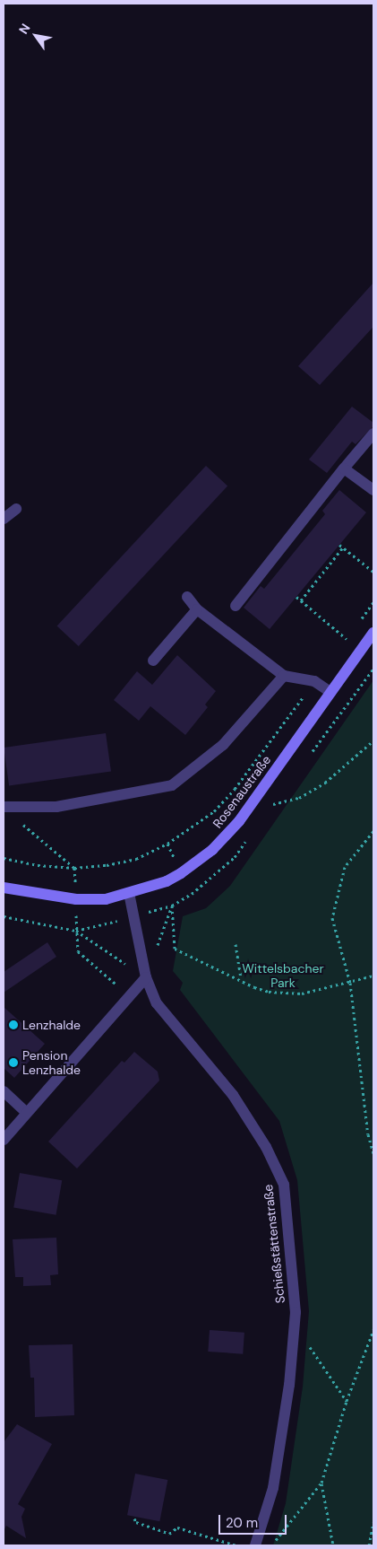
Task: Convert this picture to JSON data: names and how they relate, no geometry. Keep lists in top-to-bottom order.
{
  "streets": {
    "main road": ["Rosenaustraße"],
    "street": ["Schießstättenstraße"]
  },
  "crossings": [
    ["Rosenaustraße", "Schießstättenstraße"]
  ],
  "parks": ["Wittelsbacher Park"],
  "places": ["Lenzhalde", "Pension Lenzhalde"],
  "scale_bar": "20 m",
  "north": "top left"
}
